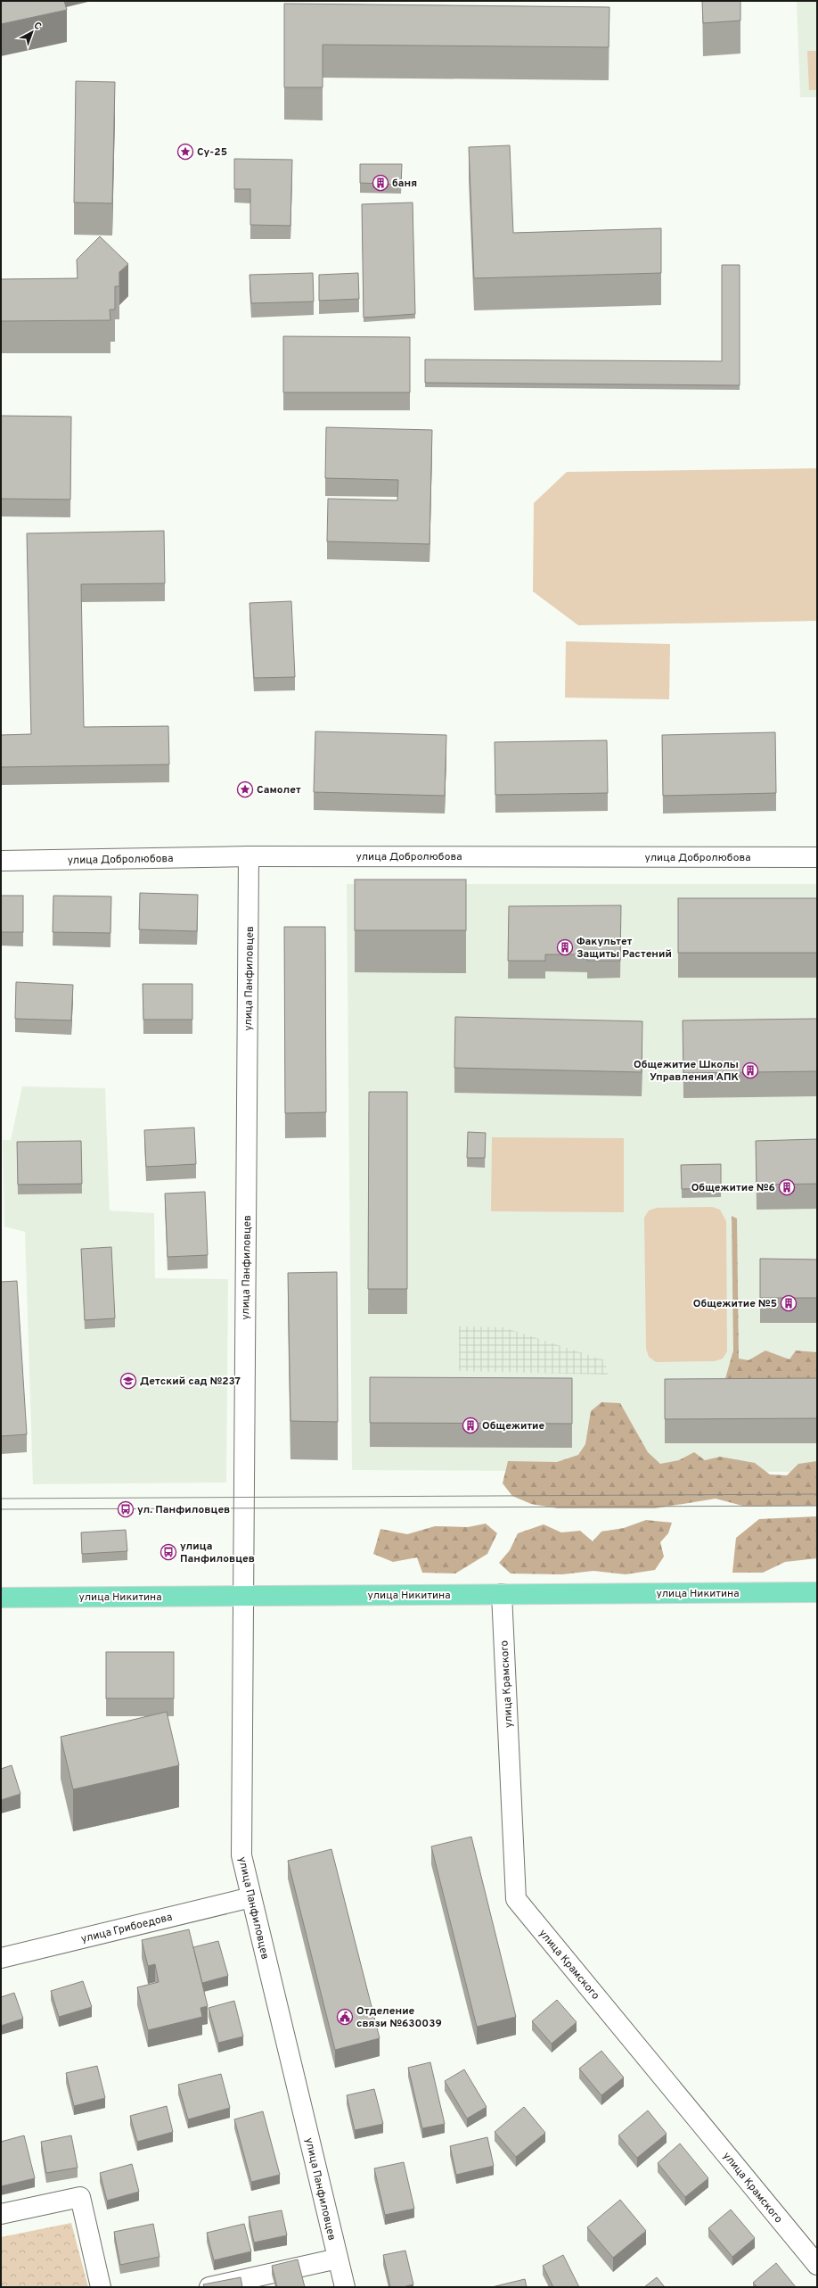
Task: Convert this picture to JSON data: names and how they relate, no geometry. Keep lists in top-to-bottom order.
{
  "streets": {
    "main road": ["улица Никитина"],
    "street": [
      "улица Добролюбова",
      "улица Панфиловцев",
      "улица Крамского",
      "улица Грибоедова"
    ]
  },
  "crossings": [
    ["улица Добролюбова", "улица Панфиловцев"],
    ["улица Панфиловцев", "улица Никитина"],
    ["улица Панфиловцев", "улица Грибоедова"],
    ["улица Никитина", "улица Крамского"]
  ],
  "places": {
    "place": ["Су-25", "Самолет"],
    "building": [
      "баня",
      "Факультет Защиты Растений",
      "Общежитие Школы Управления АПК",
      "Общежитие №6",
      "Общежитие №5",
      "Общежитие"
    ],
    "school or university": ["Детский сад №237"],
    "bus stop": ["ул. Панфиловцев", "улица Панфиловцев"],
    "public building": ["Отделение связи №630039"]
  },
  "north": "top right"
}
